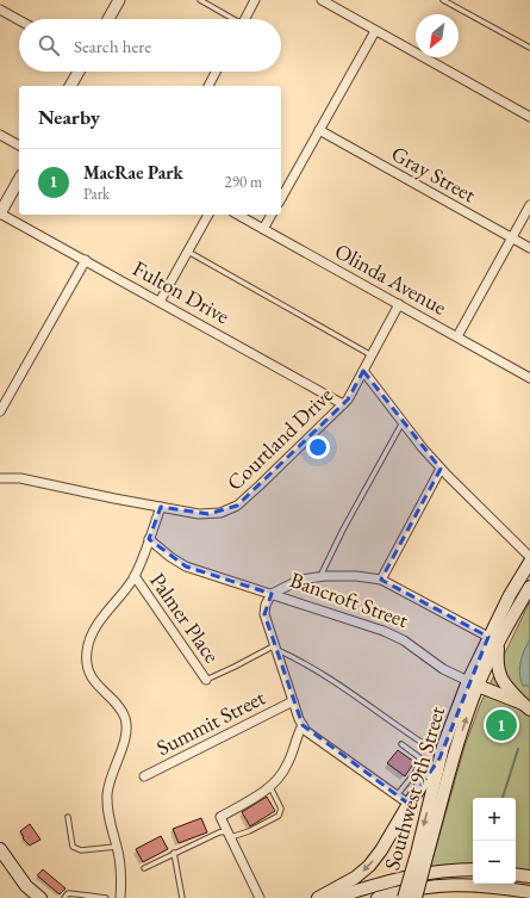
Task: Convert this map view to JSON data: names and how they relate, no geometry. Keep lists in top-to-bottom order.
{
  "streets": {
    "main road": ["Bancroft Street", "Southwest 9th Street"],
    "street": [
      "Gray Street",
      "Olinda Avenue",
      "Fulton Drive",
      "Courtland Drive",
      "Palmer Place",
      "Summit Street"
    ]
  },
  "crossings": [
    ["Olinda Avenue", "Courtland Drive"],
    ["Fulton Drive", "Courtland Drive"],
    ["Bancroft Street", "Southwest 9th Street"]
  ],
  "north": "bottom left",
  "page": {
    "search": "Search here",
    "heading": "Nearby",
    "list": [
      {
        "mark": "1",
        "name": "MacRae Park",
        "note": "Park",
        "value": "290 m"
      }
    ],
    "pins": "1",
    "map_buttons": ["+", "−"]
  }
}
